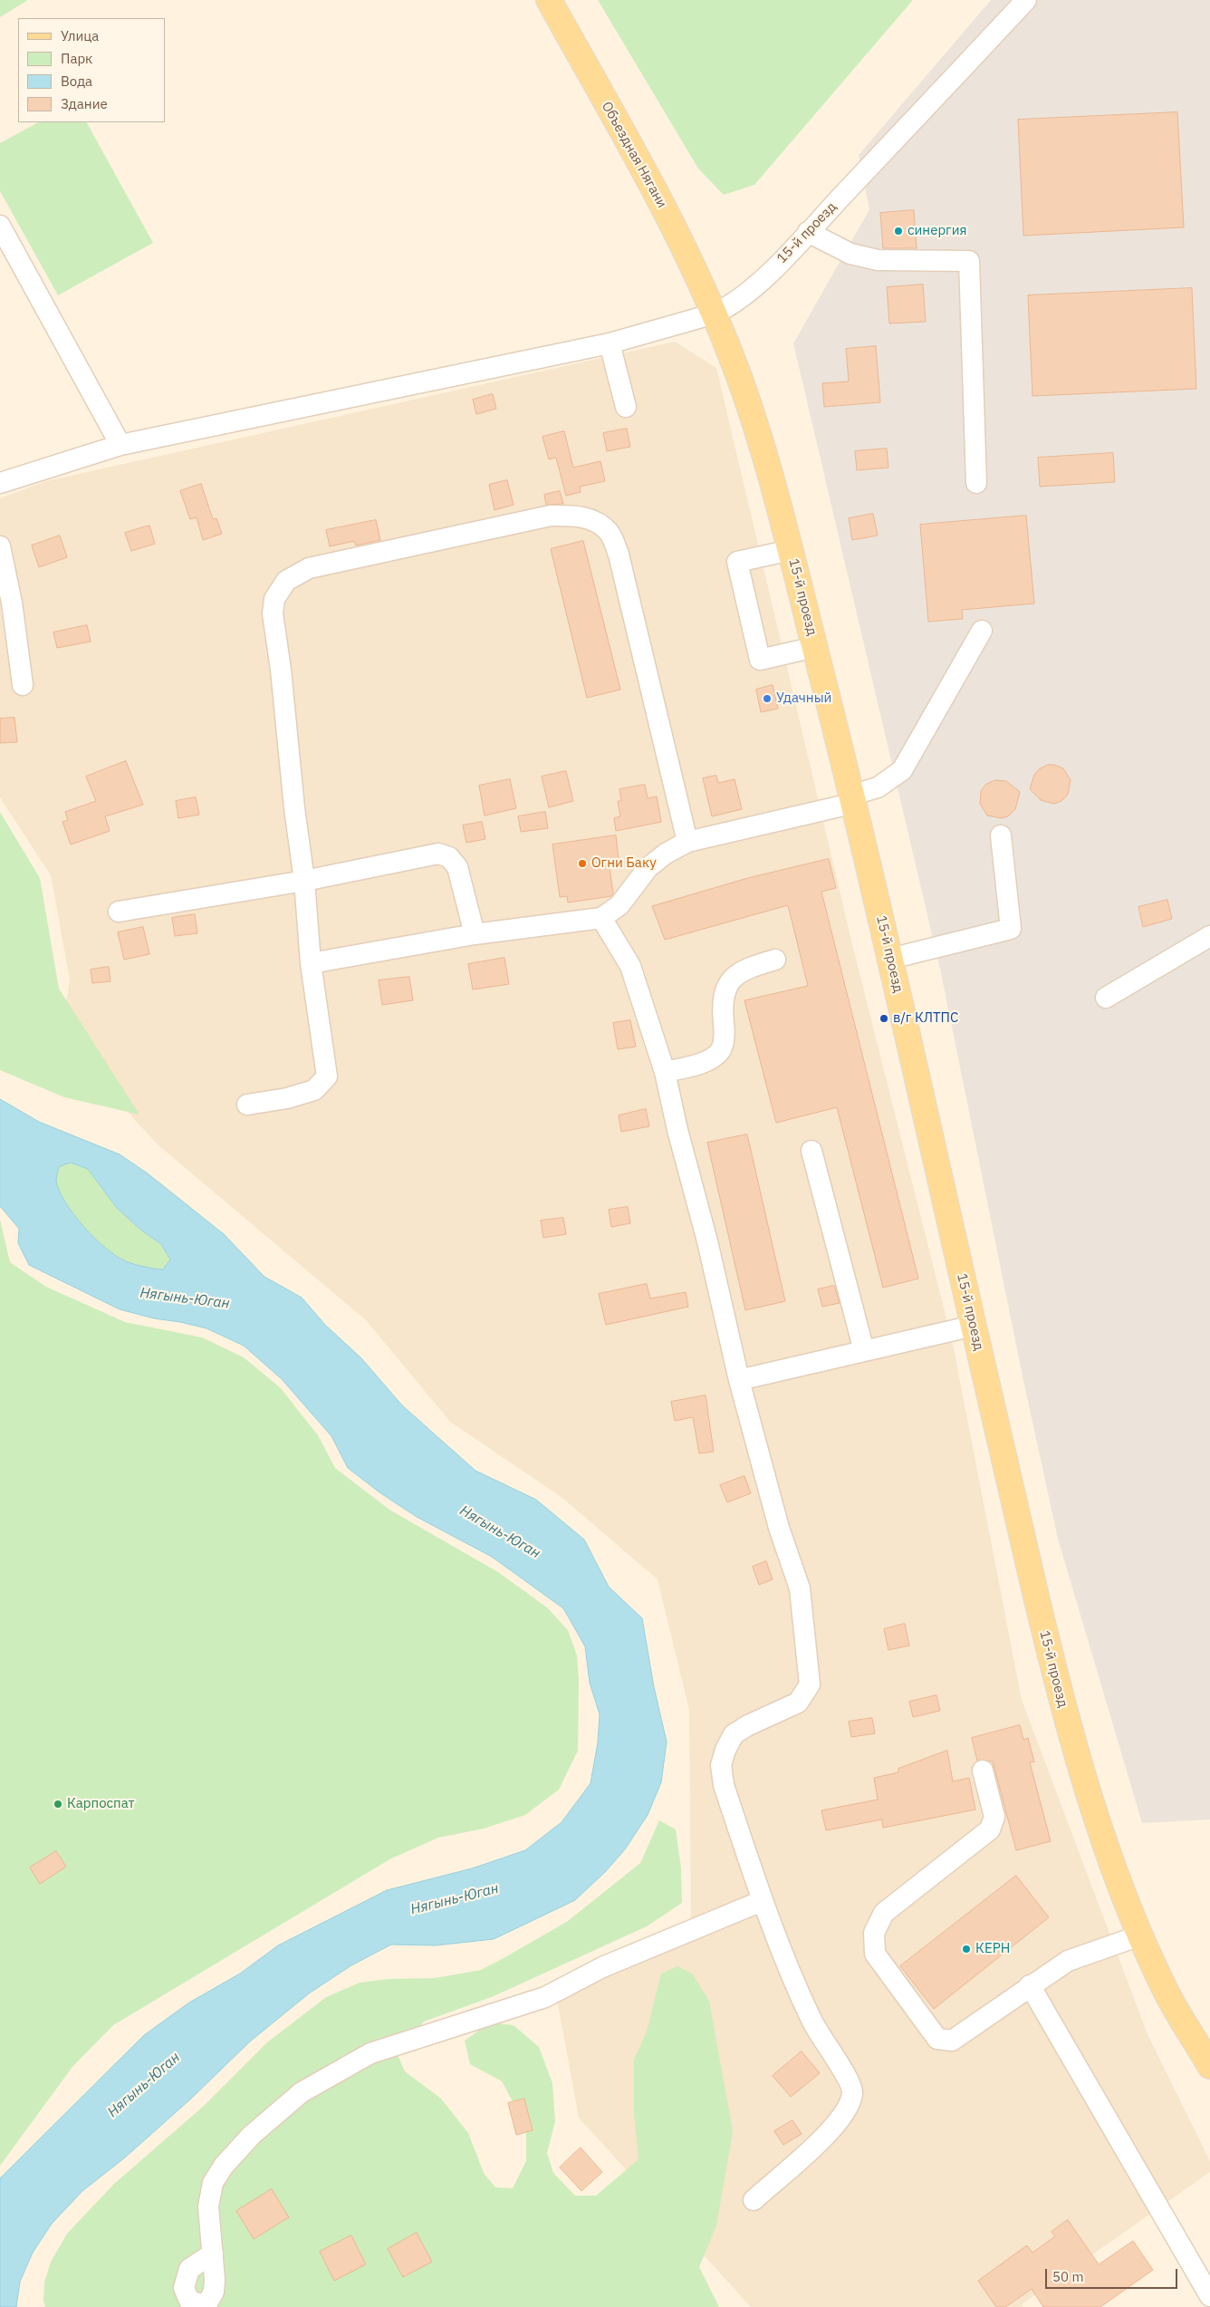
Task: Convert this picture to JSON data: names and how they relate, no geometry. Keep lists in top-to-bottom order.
{
  "streets": {
    "main road": ["Объездная Нягани", "15-й проезд"]
  },
  "crossings": [
    ["Объездная Нягани", "15-й проезд"]
  ],
  "water": ["Нягынь-Юган"],
  "places": [
    "синергия",
    "Удачный",
    "Огни Баку",
    "в/г КЛТПС",
    "Карпоспат",
    "КЕРН"
  ],
  "legend": [
    "Улица",
    "Парк",
    "Вода",
    "Здание"
  ],
  "scale_bar": "50 m"
}
